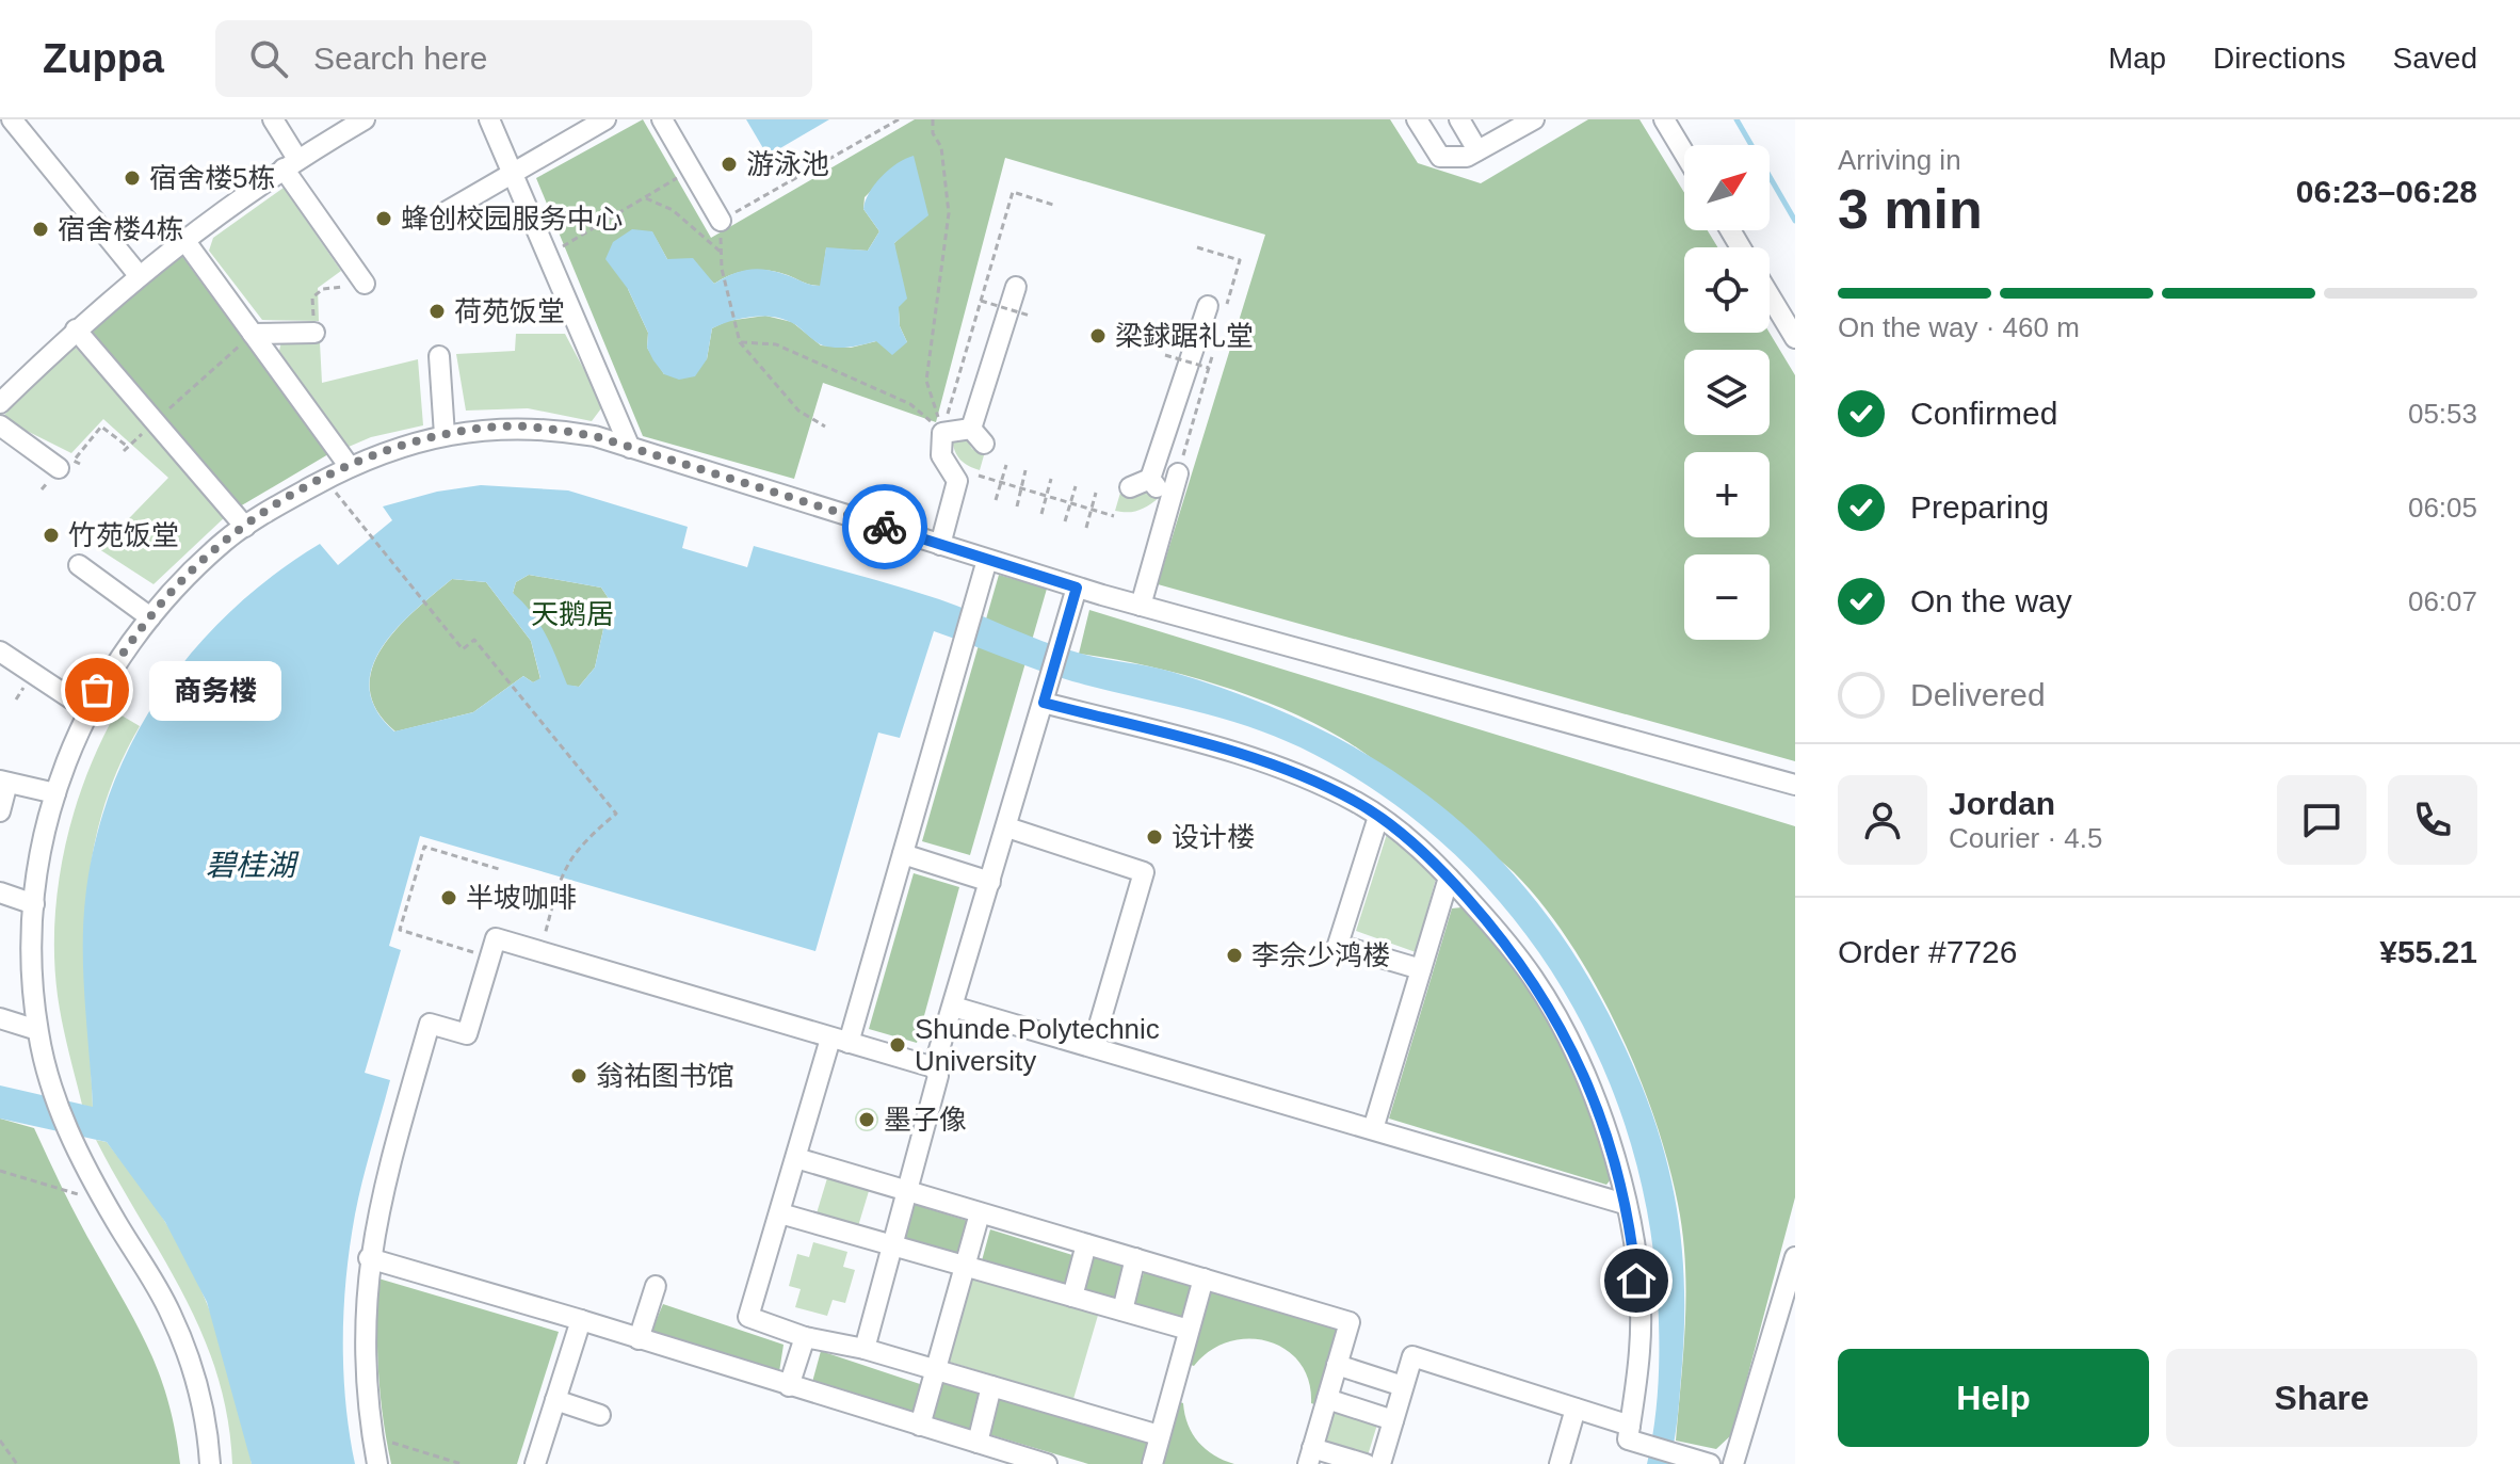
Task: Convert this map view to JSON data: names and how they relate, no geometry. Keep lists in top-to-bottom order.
{
  "water": ["碧桂湖"],
  "parks": ["天鹅居"],
  "places": [
    "游泳池",
    "宿舍楼5栋",
    "蜂创校园服务中心",
    "宿舍楼4栋",
    "荷苑饭堂",
    "梁銶踞礼堂",
    "竹苑饭堂",
    "商务楼",
    "设计楼",
    "半坡咖啡",
    "李佘少鸿楼",
    "Shunde Polytechnic University",
    "翁祐图书馆",
    "墨子像"
  ],
  "north": "top right",
  "page": {
    "header": "Zuppa",
    "search": "Search here",
    "nav": ["Map", "Directions", "Saved"],
    "heading": ["3 min", "Arriving in", "06:23–06:28"],
    "panel": [
      "Jordan",
      "Courier · 4.5",
      "Order #7726",
      "¥55.21"
    ],
    "map_buttons": ["+", "−"],
    "bar": "On the way · 460 m",
    "list": [
      ["Confirmed", "05:53"],
      ["Preparing", "06:05"],
      ["On the way", "06:07"],
      "Delivered"
    ],
    "bubble": "商务楼",
    "buttons": ["Help", "Share"]
  }
}
